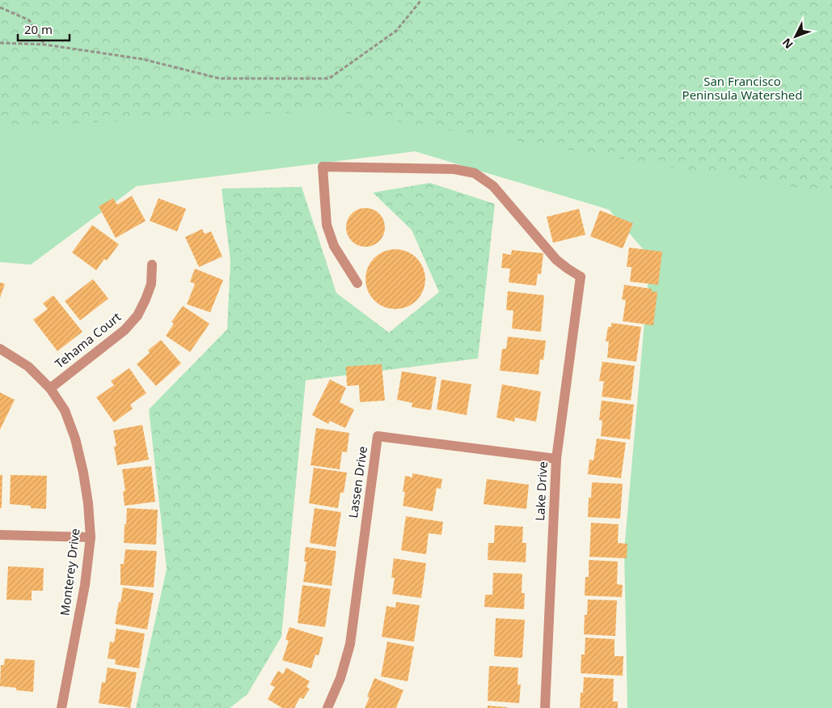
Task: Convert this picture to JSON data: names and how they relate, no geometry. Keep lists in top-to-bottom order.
{
  "streets": {
    "street": [
      "Tehama Court",
      "Lassen Drive",
      "Lake Drive",
      "Monterey Drive"
    ]
  },
  "crossings": [
    ["Tehama Court", "Monterey Drive"],
    ["Lassen Drive", "Lake Drive"]
  ],
  "parks": ["San Francisco Peninsula Watershed"],
  "scale_bar": "20 m",
  "north": "bottom left"
}
